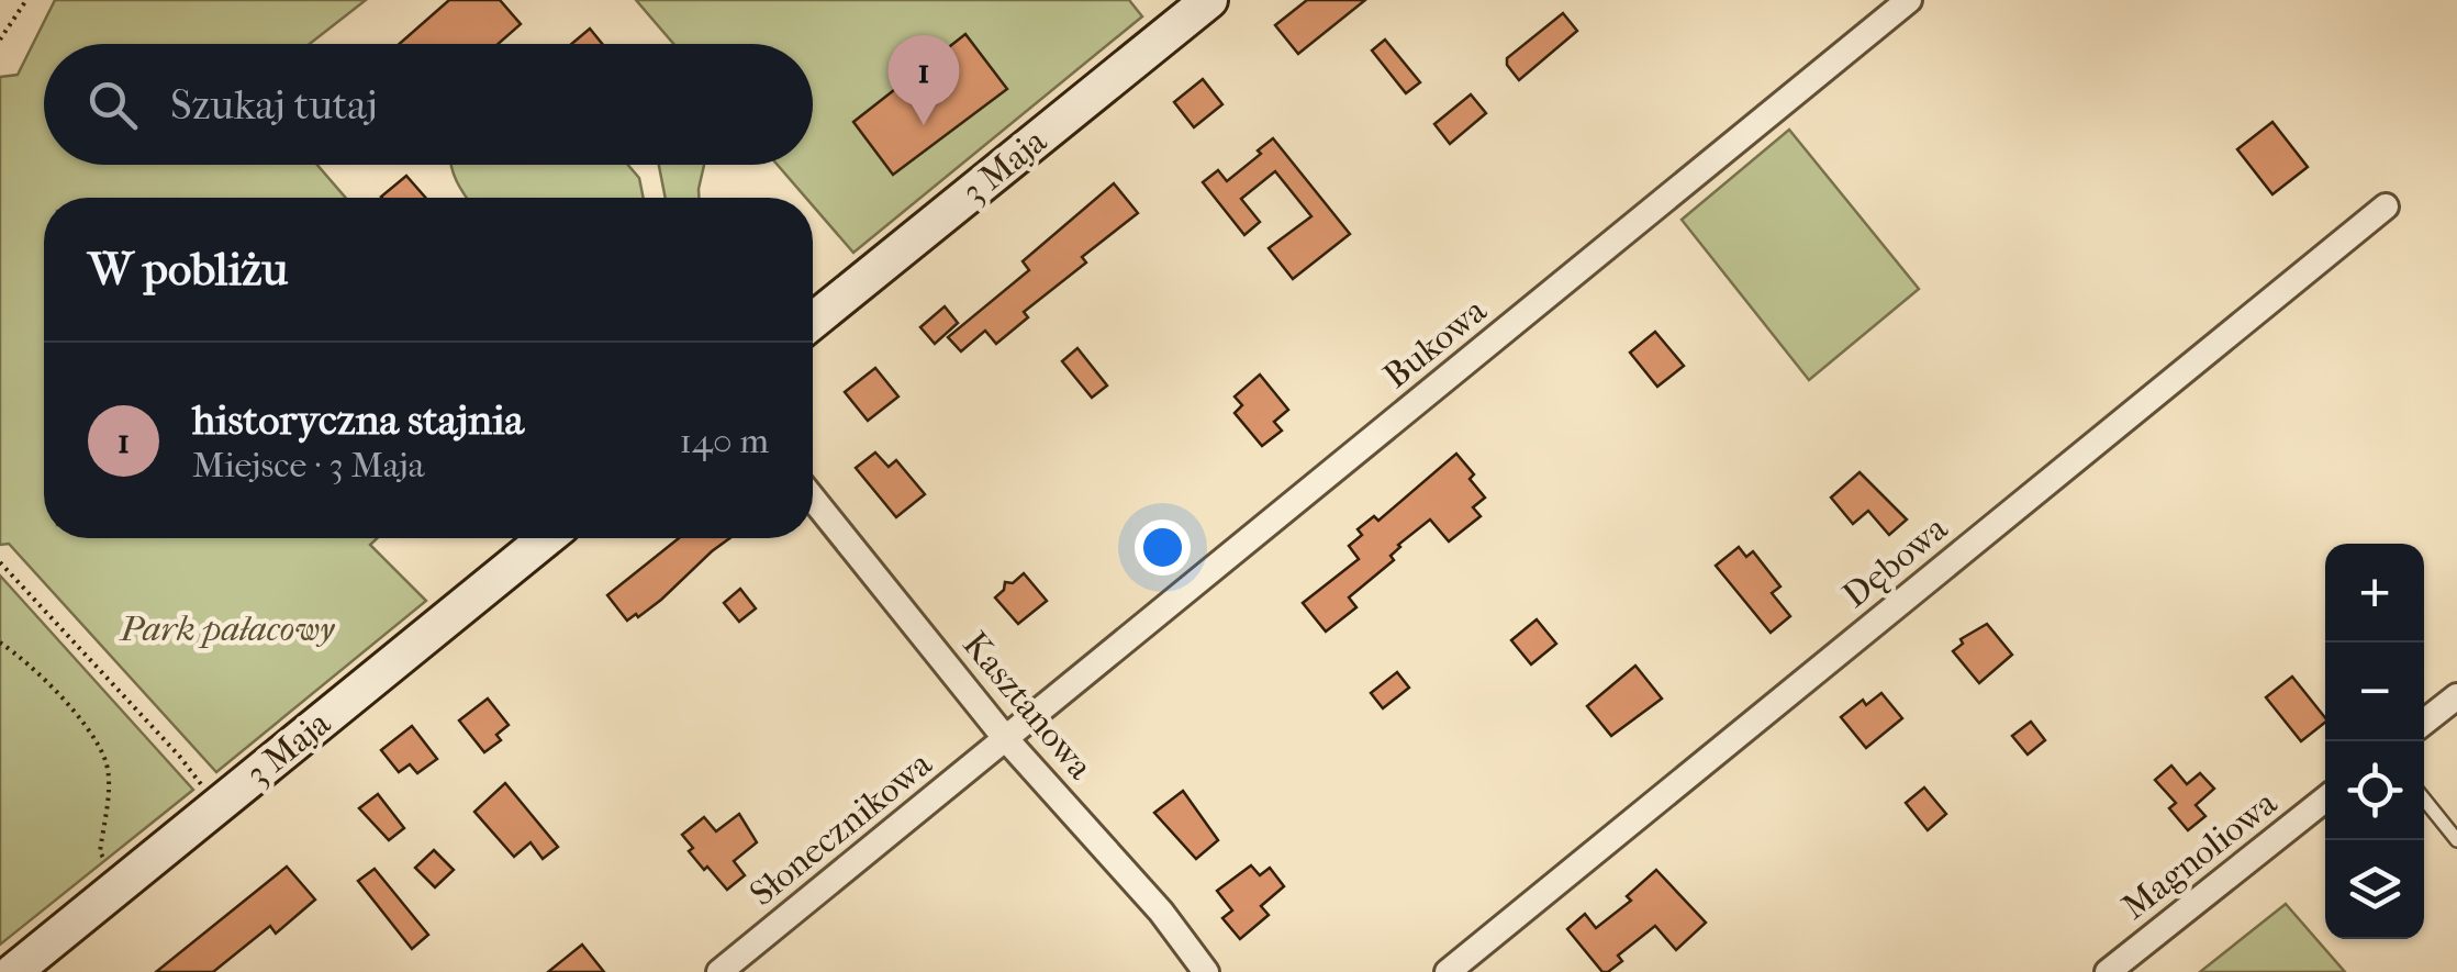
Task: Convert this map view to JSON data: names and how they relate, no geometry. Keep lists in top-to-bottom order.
{
  "streets": {
    "street": [
      "3 Maja",
      "Bukowa",
      "Dębowa",
      "Kasztanowa",
      "Słonecznikowa",
      "Magnoliowa"
    ]
  },
  "crossings": [
    ["Bukowa", "Kasztanowa"],
    ["Bukowa", "Słonecznikowa"],
    ["Kasztanowa", "Słonecznikowa"]
  ],
  "parks": ["Park pałacowy"],
  "page": {
    "pins": "1",
    "search": "Szukaj tutaj",
    "heading": "W pobliżu",
    "list": [
      {
        "mark": "1",
        "name": "historyczna stajnia",
        "note": "Miejsce · 3 Maja",
        "value": "140 m"
      }
    ],
    "map_buttons": ["+", "−"]
  }
}
